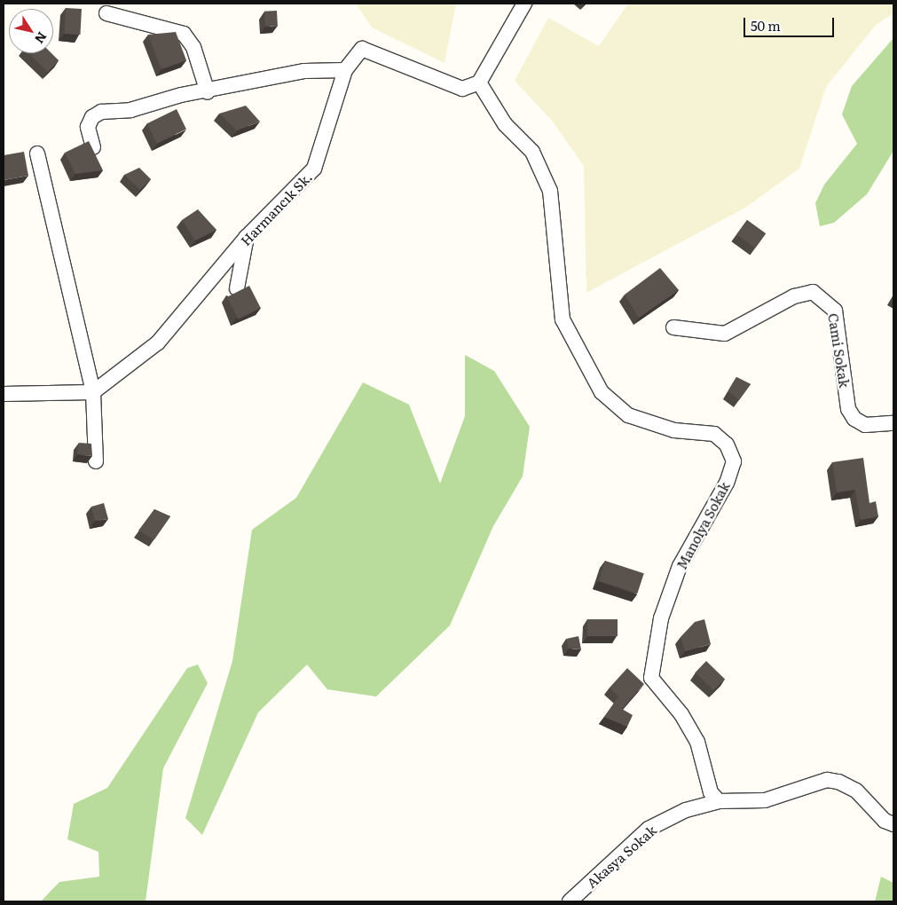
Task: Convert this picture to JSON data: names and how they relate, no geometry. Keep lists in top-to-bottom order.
{
  "streets": {
    "street": [
      "Harmancık Sk.",
      "Cami Sokak",
      "Manolya Sokak",
      "Akasya Sokak"
    ]
  },
  "crossings": [
    ["Harmancık Sk.", "Manolya Sokak"],
    ["Manolya Sokak", "Akasya Sokak"]
  ],
  "scale_bar": "50 m",
  "north": "bottom right"
}
